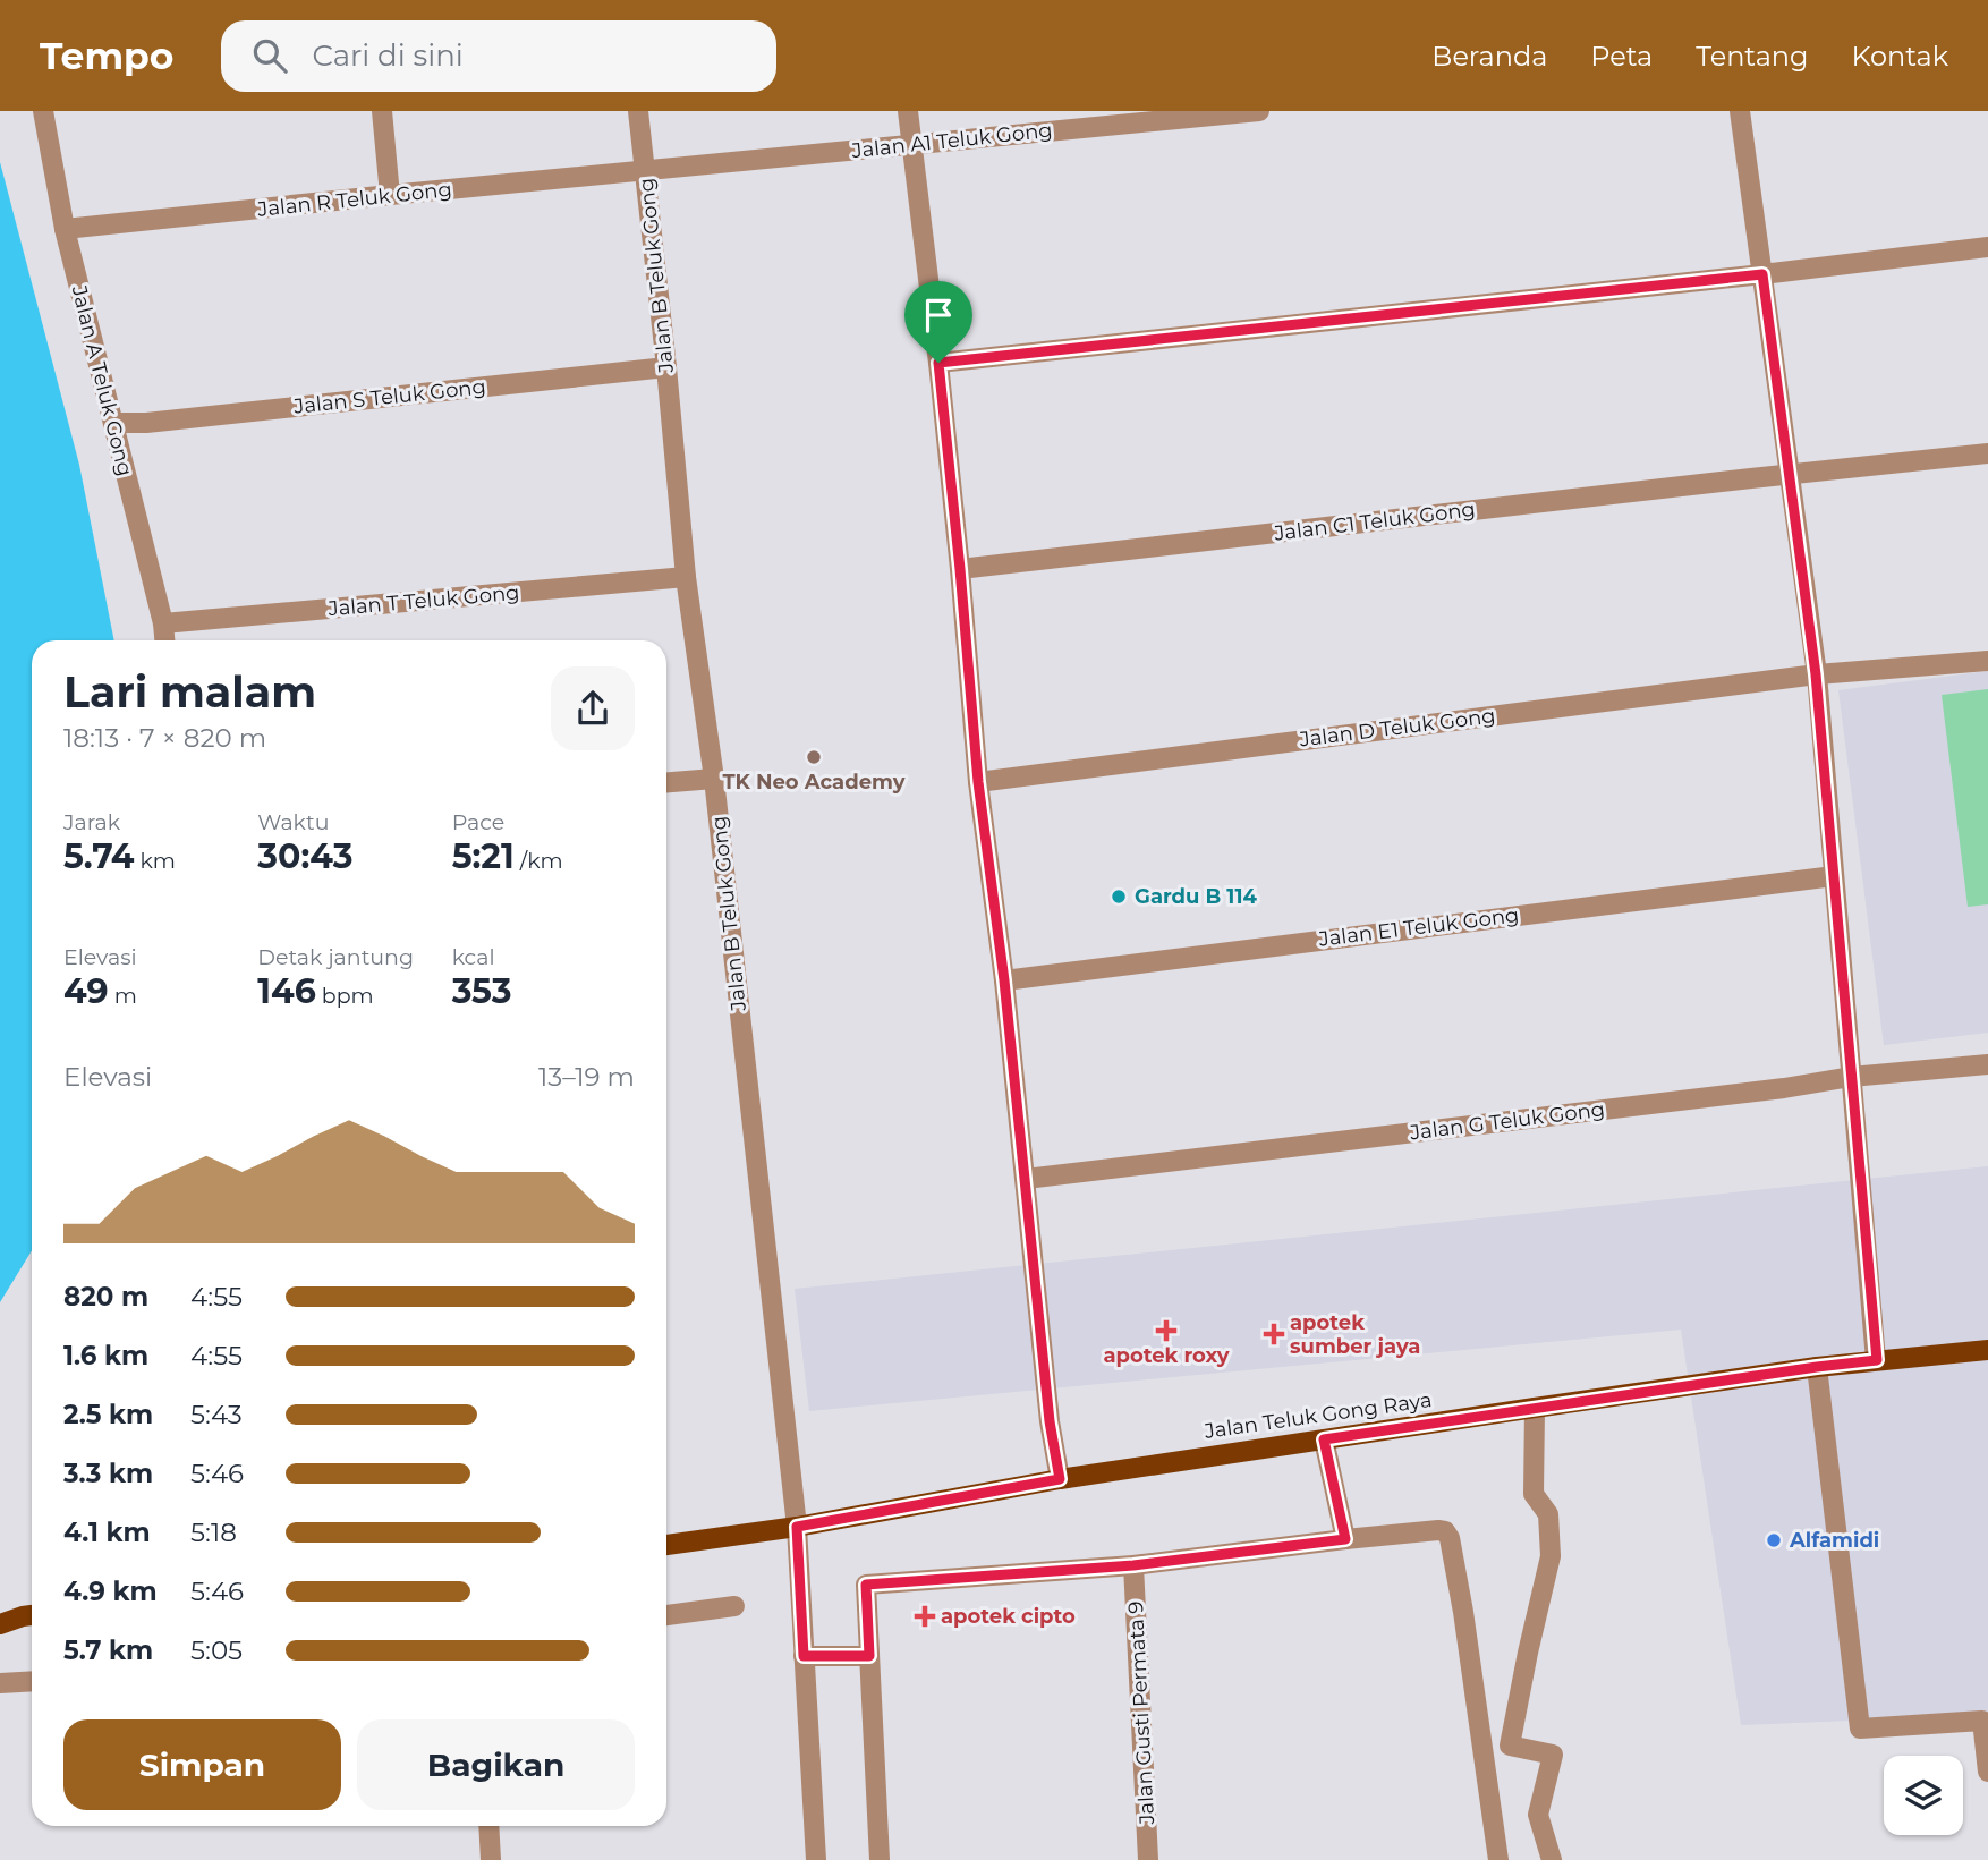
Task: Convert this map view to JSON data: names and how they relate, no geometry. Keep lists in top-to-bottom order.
{
  "streets": {
    "main road": ["Jalan Teluk Gong Raya"],
    "street": [
      "Jalan A1 Teluk Gong",
      "Jalan R Teluk Gong",
      "Jalan B Teluk Gong",
      "Jalan A Teluk Gong",
      "Jalan S Teluk Gong",
      "Jalan C1 Teluk Gong",
      "Jalan T Teluk Gong",
      "Jalan D Teluk Gong",
      "Jalan E1 Teluk Gong",
      "Jalan G Teluk Gong",
      "Jalan Gusti Permata 9"
    ]
  },
  "crossings": [
    ["Jalan A1 Teluk Gong", "Jalan R Teluk Gong"],
    ["Jalan A1 Teluk Gong", "Jalan B Teluk Gong"],
    ["Jalan R Teluk Gong", "Jalan B Teluk Gong"],
    ["Jalan R Teluk Gong", "Jalan A Teluk Gong"],
    ["Jalan B Teluk Gong", "Jalan S Teluk Gong"],
    ["Jalan B Teluk Gong", "Jalan T Teluk Gong"],
    ["Jalan B Teluk Gong", "Jalan Teluk Gong Raya"],
    ["Jalan A Teluk Gong", "Jalan S Teluk Gong"],
    ["Jalan A Teluk Gong", "Jalan T Teluk Gong"]
  ],
  "places": {
    "other": ["TK Neo Academy", "Gardu B 114", "Alfamidi"],
    "health": ["apotek roxy", "apotek sumber jaya", "apotek cipto"]
  },
  "page": {
    "header": "Tempo",
    "search": "Cari di sini",
    "nav": [
      "Beranda",
      "Peta",
      "Tentang",
      "Kontak"
    ],
    "heading": ["Lari malam", "18:13 · 7 × 820 m"],
    "stats": [
      ["Jarak", "5.74 km"],
      ["Waktu", "30:43"],
      ["Pace", "5:21 /km"],
      ["Elevasi", "49 m"],
      ["Detak jantung", "146 bpm"],
      ["kcal", "353"]
    ],
    "chart": ["Elevasi", "13–19 m"],
    "list": [
      {
        "name": "820 m",
        "note": "4:55"
      },
      {
        "name": "1.6 km",
        "note": "4:55"
      },
      {
        "name": "2.5 km",
        "note": "5:43"
      },
      {
        "name": "3.3 km",
        "note": "5:46"
      },
      {
        "name": "4.1 km",
        "note": "5:18"
      },
      {
        "name": "4.9 km",
        "note": "5:46"
      },
      {
        "name": "5.7 km",
        "note": "5:05"
      }
    ],
    "buttons": ["Simpan", "Bagikan"]
  }
}
